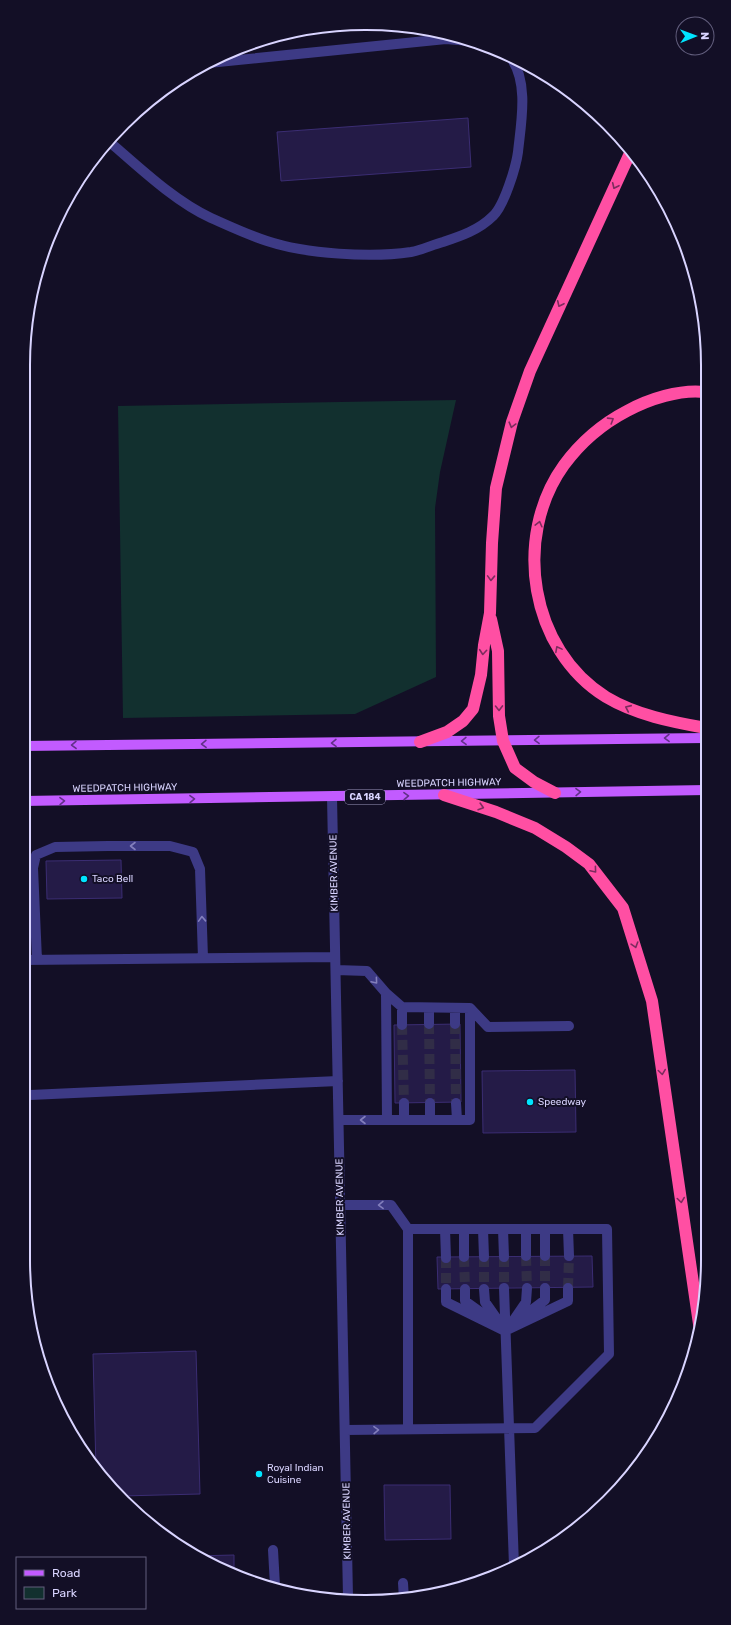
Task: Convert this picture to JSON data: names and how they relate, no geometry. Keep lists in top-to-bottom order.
{
  "streets": {
    "main road": ["WEEDPATCH HIGHWAY", "CA 184"],
    "street": ["KIMBER AVENUE"]
  },
  "crossings": [
    ["WEEDPATCH HIGHWAY", "KIMBER AVENUE"]
  ],
  "places": ["Taco Bell", "Speedway", "Royal Indian Cuisine"],
  "legend": ["Road", "Park"],
  "north": "right"
}
